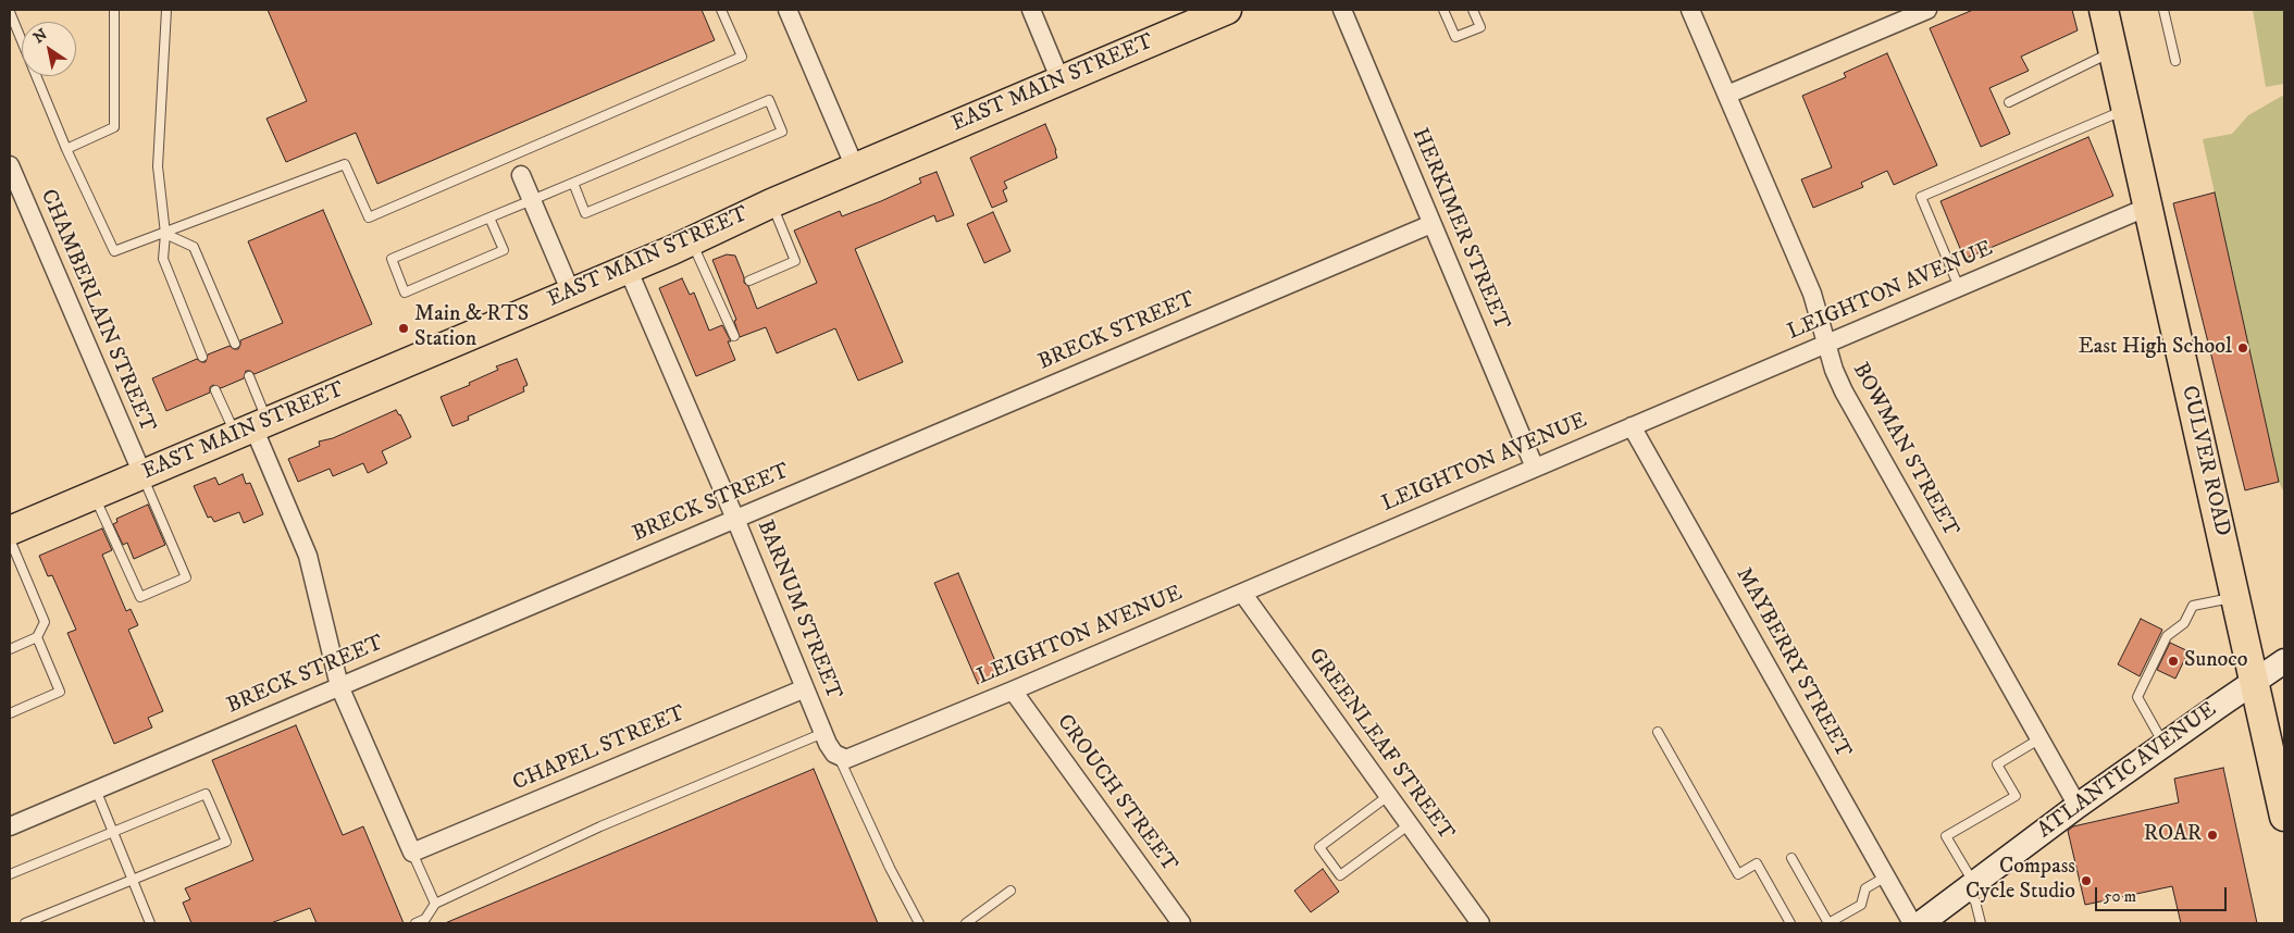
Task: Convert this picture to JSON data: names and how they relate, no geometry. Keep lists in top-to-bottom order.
{
  "streets": {
    "main road": ["EAST MAIN STREET", "CULVER ROAD", "ATLANTIC AVENUE"],
    "street": [
      "HERKIMER STREET",
      "LEIGHTON AVENUE",
      "CHAMBERLAIN STREET",
      "BRECK STREET",
      "BOWMAN STREET",
      "BARNUM STREET",
      "MAYBERRY STREET",
      "GREENLEAF STREET",
      "CHAPEL STREET",
      "CROUCH STREET"
    ]
  },
  "crossings": [
    ["EAST MAIN STREET", "CHAMBERLAIN STREET"],
    ["EAST MAIN STREET", "BARNUM STREET"],
    ["HERKIMER STREET", "LEIGHTON AVENUE"],
    ["HERKIMER STREET", "BRECK STREET"],
    ["LEIGHTON AVENUE", "BOWMAN STREET"],
    ["LEIGHTON AVENUE", "CULVER ROAD"],
    ["LEIGHTON AVENUE", "BARNUM STREET"],
    ["LEIGHTON AVENUE", "MAYBERRY STREET"],
    ["LEIGHTON AVENUE", "GREENLEAF STREET"],
    ["LEIGHTON AVENUE", "CROUCH STREET"],
    ["BRECK STREET", "BARNUM STREET"],
    ["BOWMAN STREET", "ATLANTIC AVENUE"],
    ["CULVER ROAD", "ATLANTIC AVENUE"],
    ["BARNUM STREET", "CHAPEL STREET"]
  ],
  "places": [
    "Main & RTS Station",
    "East High School",
    "Sunoco",
    "ROAR",
    "Compass Cycle Studio"
  ],
  "scale_bar": "50 m",
  "north": "top left"
}
